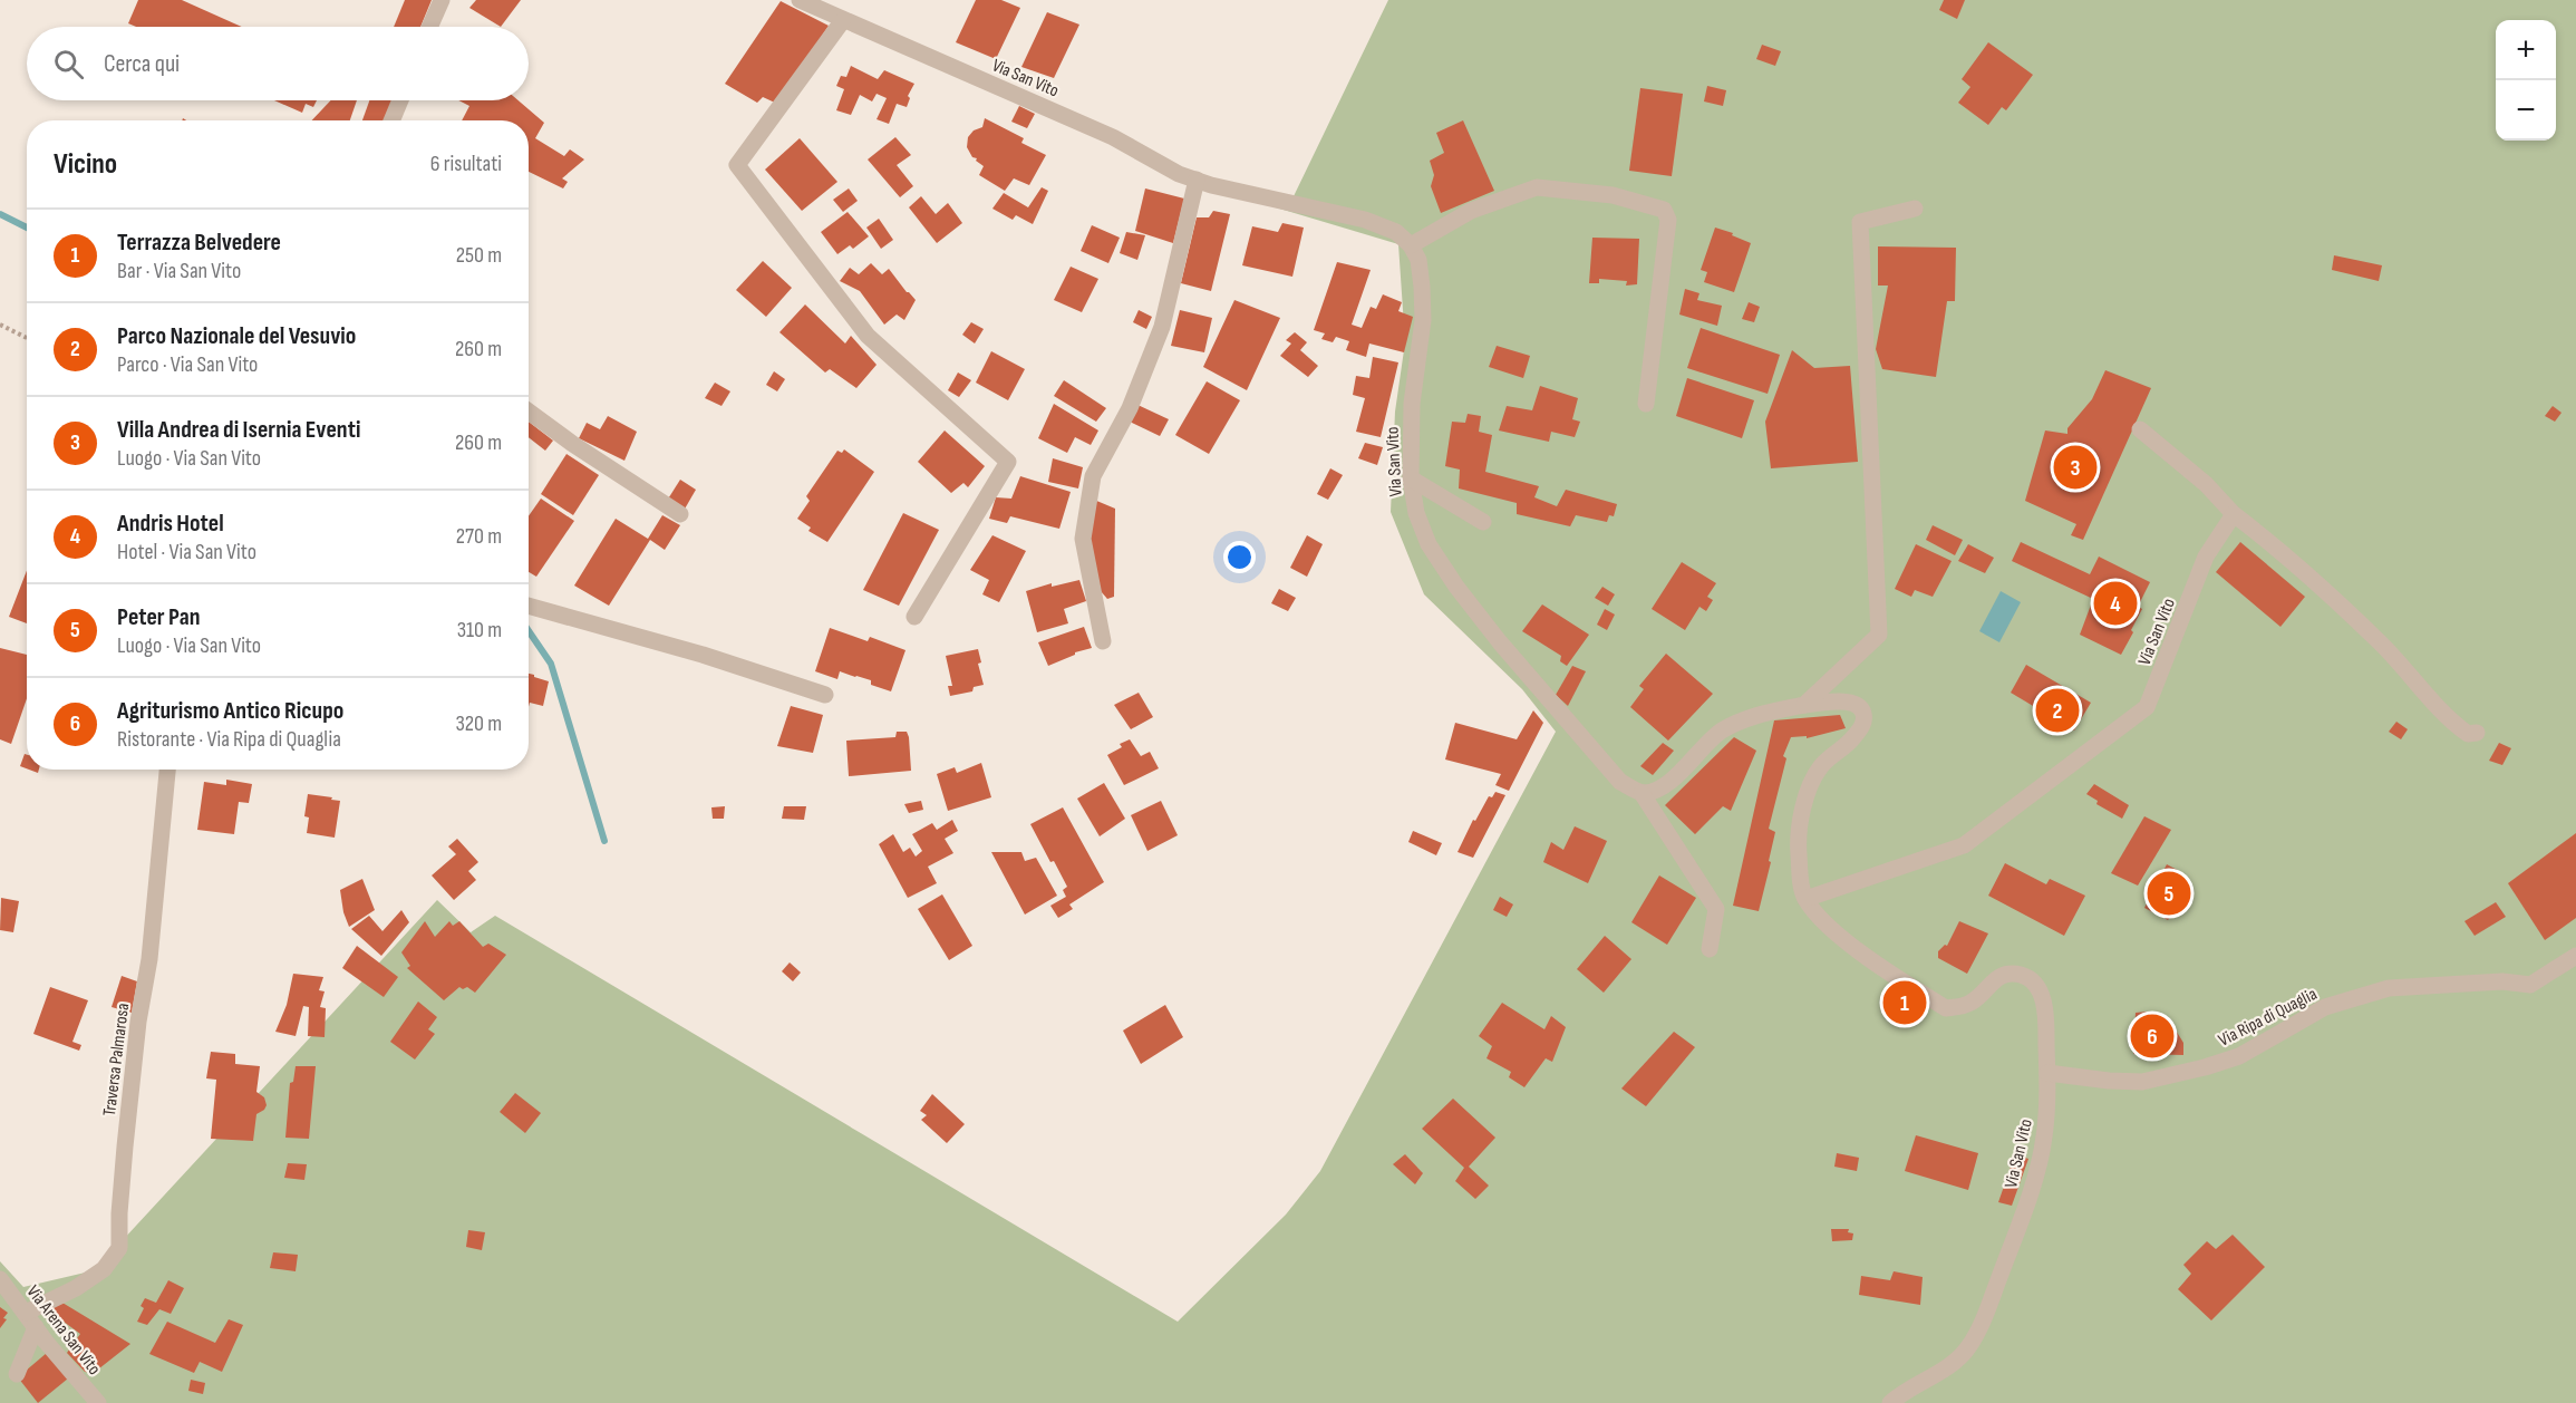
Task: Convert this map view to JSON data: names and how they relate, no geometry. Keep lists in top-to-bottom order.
{
  "streets": {
    "street": [
      "Via San Vito",
      "Via Ripa di Quaglia",
      "Traversa Palmarosa",
      "Via Arena San Vito"
    ]
  },
  "crossings": [
    ["Via San Vito", "Via Ripa di Quaglia"],
    ["Traversa Palmarosa", "Via Arena San Vito"]
  ],
  "page": {
    "map_buttons": ["+", "−"],
    "search": "Cerca qui",
    "heading": ["Vicino", "6 risultati"],
    "list": [
      {
        "mark": "1",
        "name": "Terrazza Belvedere",
        "note": "Bar · Via San Vito",
        "value": "250 m"
      },
      {
        "mark": "2",
        "name": "Parco Nazionale del Vesuvio",
        "note": "Parco · Via San Vito",
        "value": "260 m"
      },
      {
        "mark": "3",
        "name": "Villa Andrea di Isernia Eventi",
        "note": "Luogo · Via San Vito",
        "value": "260 m"
      },
      {
        "mark": "4",
        "name": "Andris Hotel",
        "note": "Hotel · Via San Vito",
        "value": "270 m"
      },
      {
        "mark": "5",
        "name": "Peter Pan",
        "note": "Luogo · Via San Vito",
        "value": "310 m"
      },
      {
        "mark": "6",
        "name": "Agriturismo Antico Ricupo",
        "note": "Ristorante · Via Ripa di Quaglia",
        "value": "320 m"
      }
    ],
    "pins": [
      "3",
      "4",
      "2",
      "5",
      "1",
      "6"
    ]
  }
}
